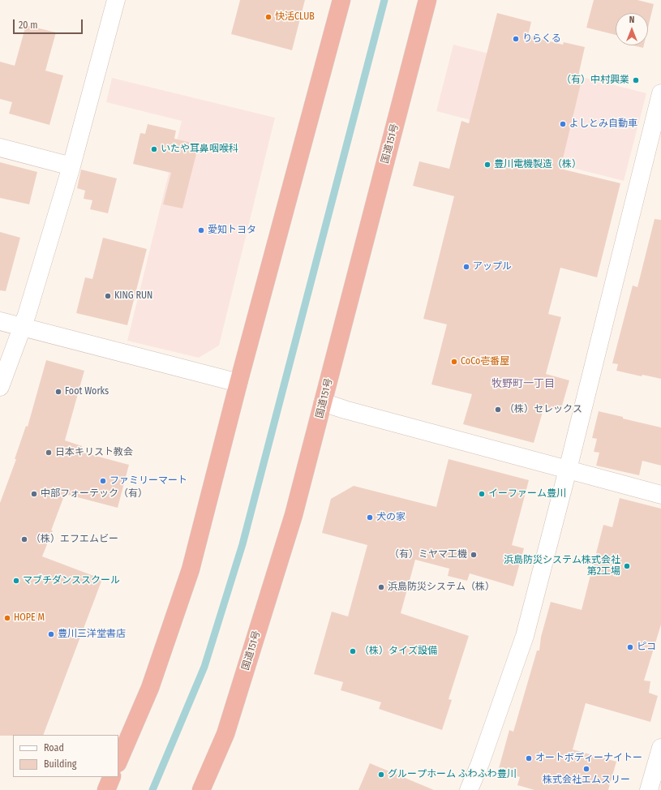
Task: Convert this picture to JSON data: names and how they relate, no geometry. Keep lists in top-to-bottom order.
{
  "streets": {
    "highway": ["国道151号"]
  },
  "districts": ["牧野町一丁目"],
  "places": [
    "快活CLUB",
    "りらくる",
    "（有）中村興業",
    "よしとみ自動車",
    "いたや耳鼻咽喉科",
    "豊川電機製造（株）",
    "愛知トヨタ",
    "アップル",
    "KING RUN",
    "CoCo壱番屋",
    "Foot Works",
    "（株）セレックス",
    "日本キリスト教会",
    "ファミリーマート",
    "中部フォーテック（有）",
    "イーファーム豊川",
    "犬の家",
    "（株）エフエムビー",
    "（有）ミヤマ工機",
    "浜島防災システム株式会社 第2工場",
    "マブチダンススクール",
    "浜島防災システム（株）",
    "HOPE M",
    "豊川三洋堂書店",
    "ピコ",
    "（株）タイズ設備",
    "オートボディーナイトー",
    "株式会社エムスリー",
    "グループホーム ふわふわ豊川"
  ],
  "legend": ["Road", "Building"],
  "scale_bar": "20 m",
  "north": "top"
}
